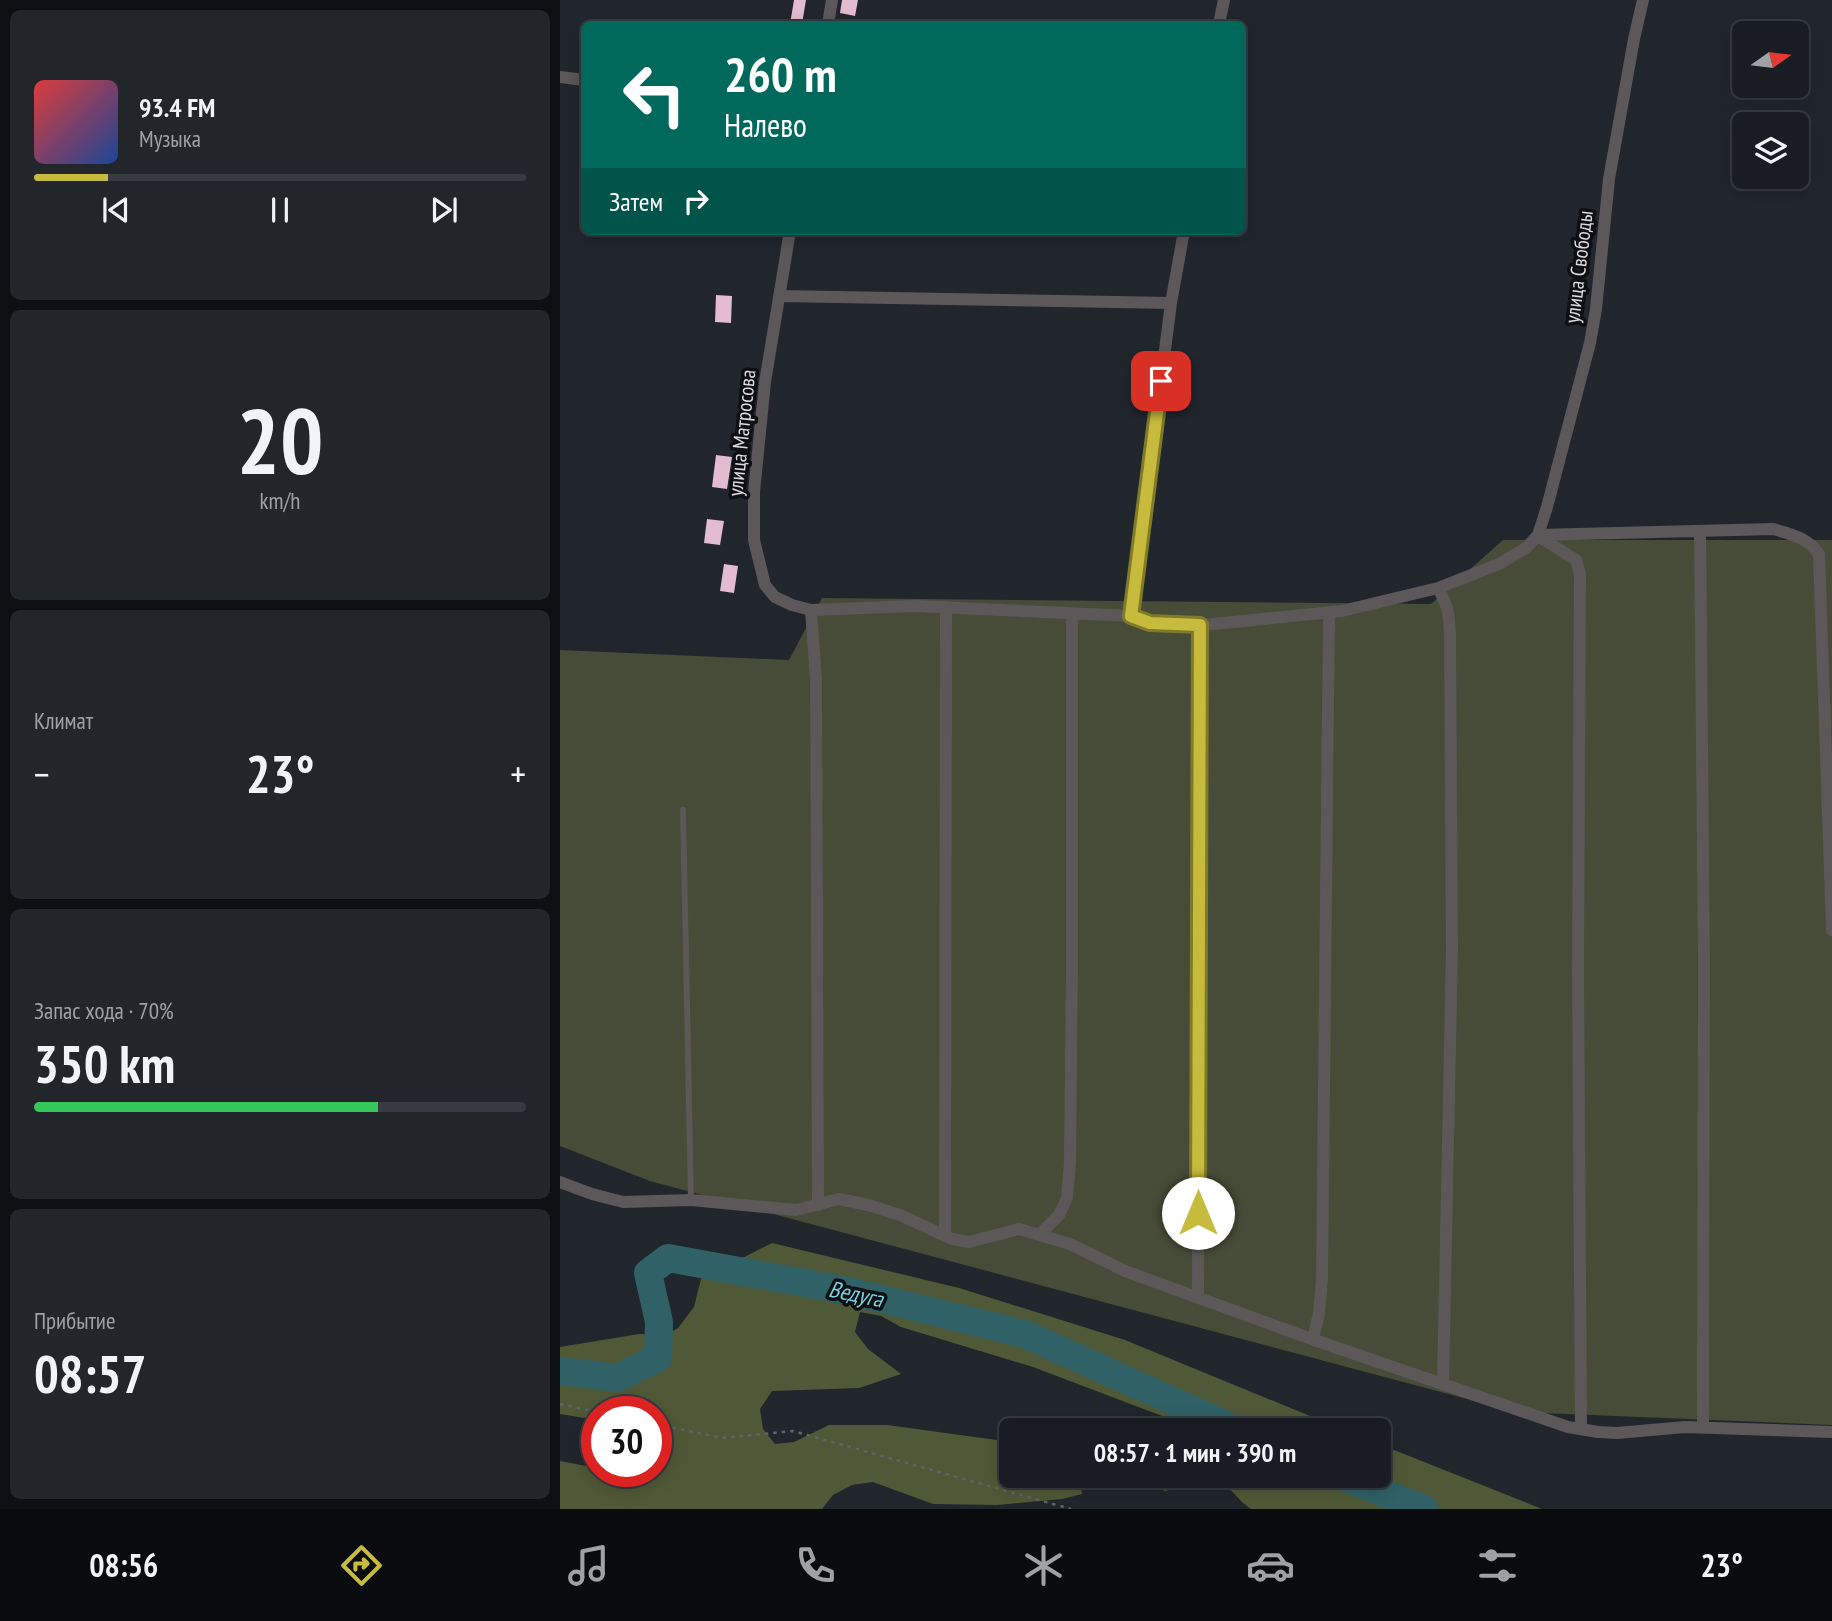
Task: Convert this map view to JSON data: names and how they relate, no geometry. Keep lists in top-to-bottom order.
{
  "streets": {
    "street": ["улица Свободы", "улица Матросова"]
  },
  "water": ["Ведуга"],
  "north": "right",
  "page": {
    "turn": ["260 m", "Налево"],
    "song": ["93.4 FM", "Музыка"],
    "then": "Затем",
    "tile": [
      ["20", "km/h"],
      "Климат",
      ["Запас хода · 70%", "350 km"],
      ["Прибытие", "08:57"]
    ],
    "heat": ["−", "23°", "+"],
    "limit": "30",
    "trip": "08:57 · 1 мин · 390 m",
    "tabs": ["08:56", "23°"]
  }
}
